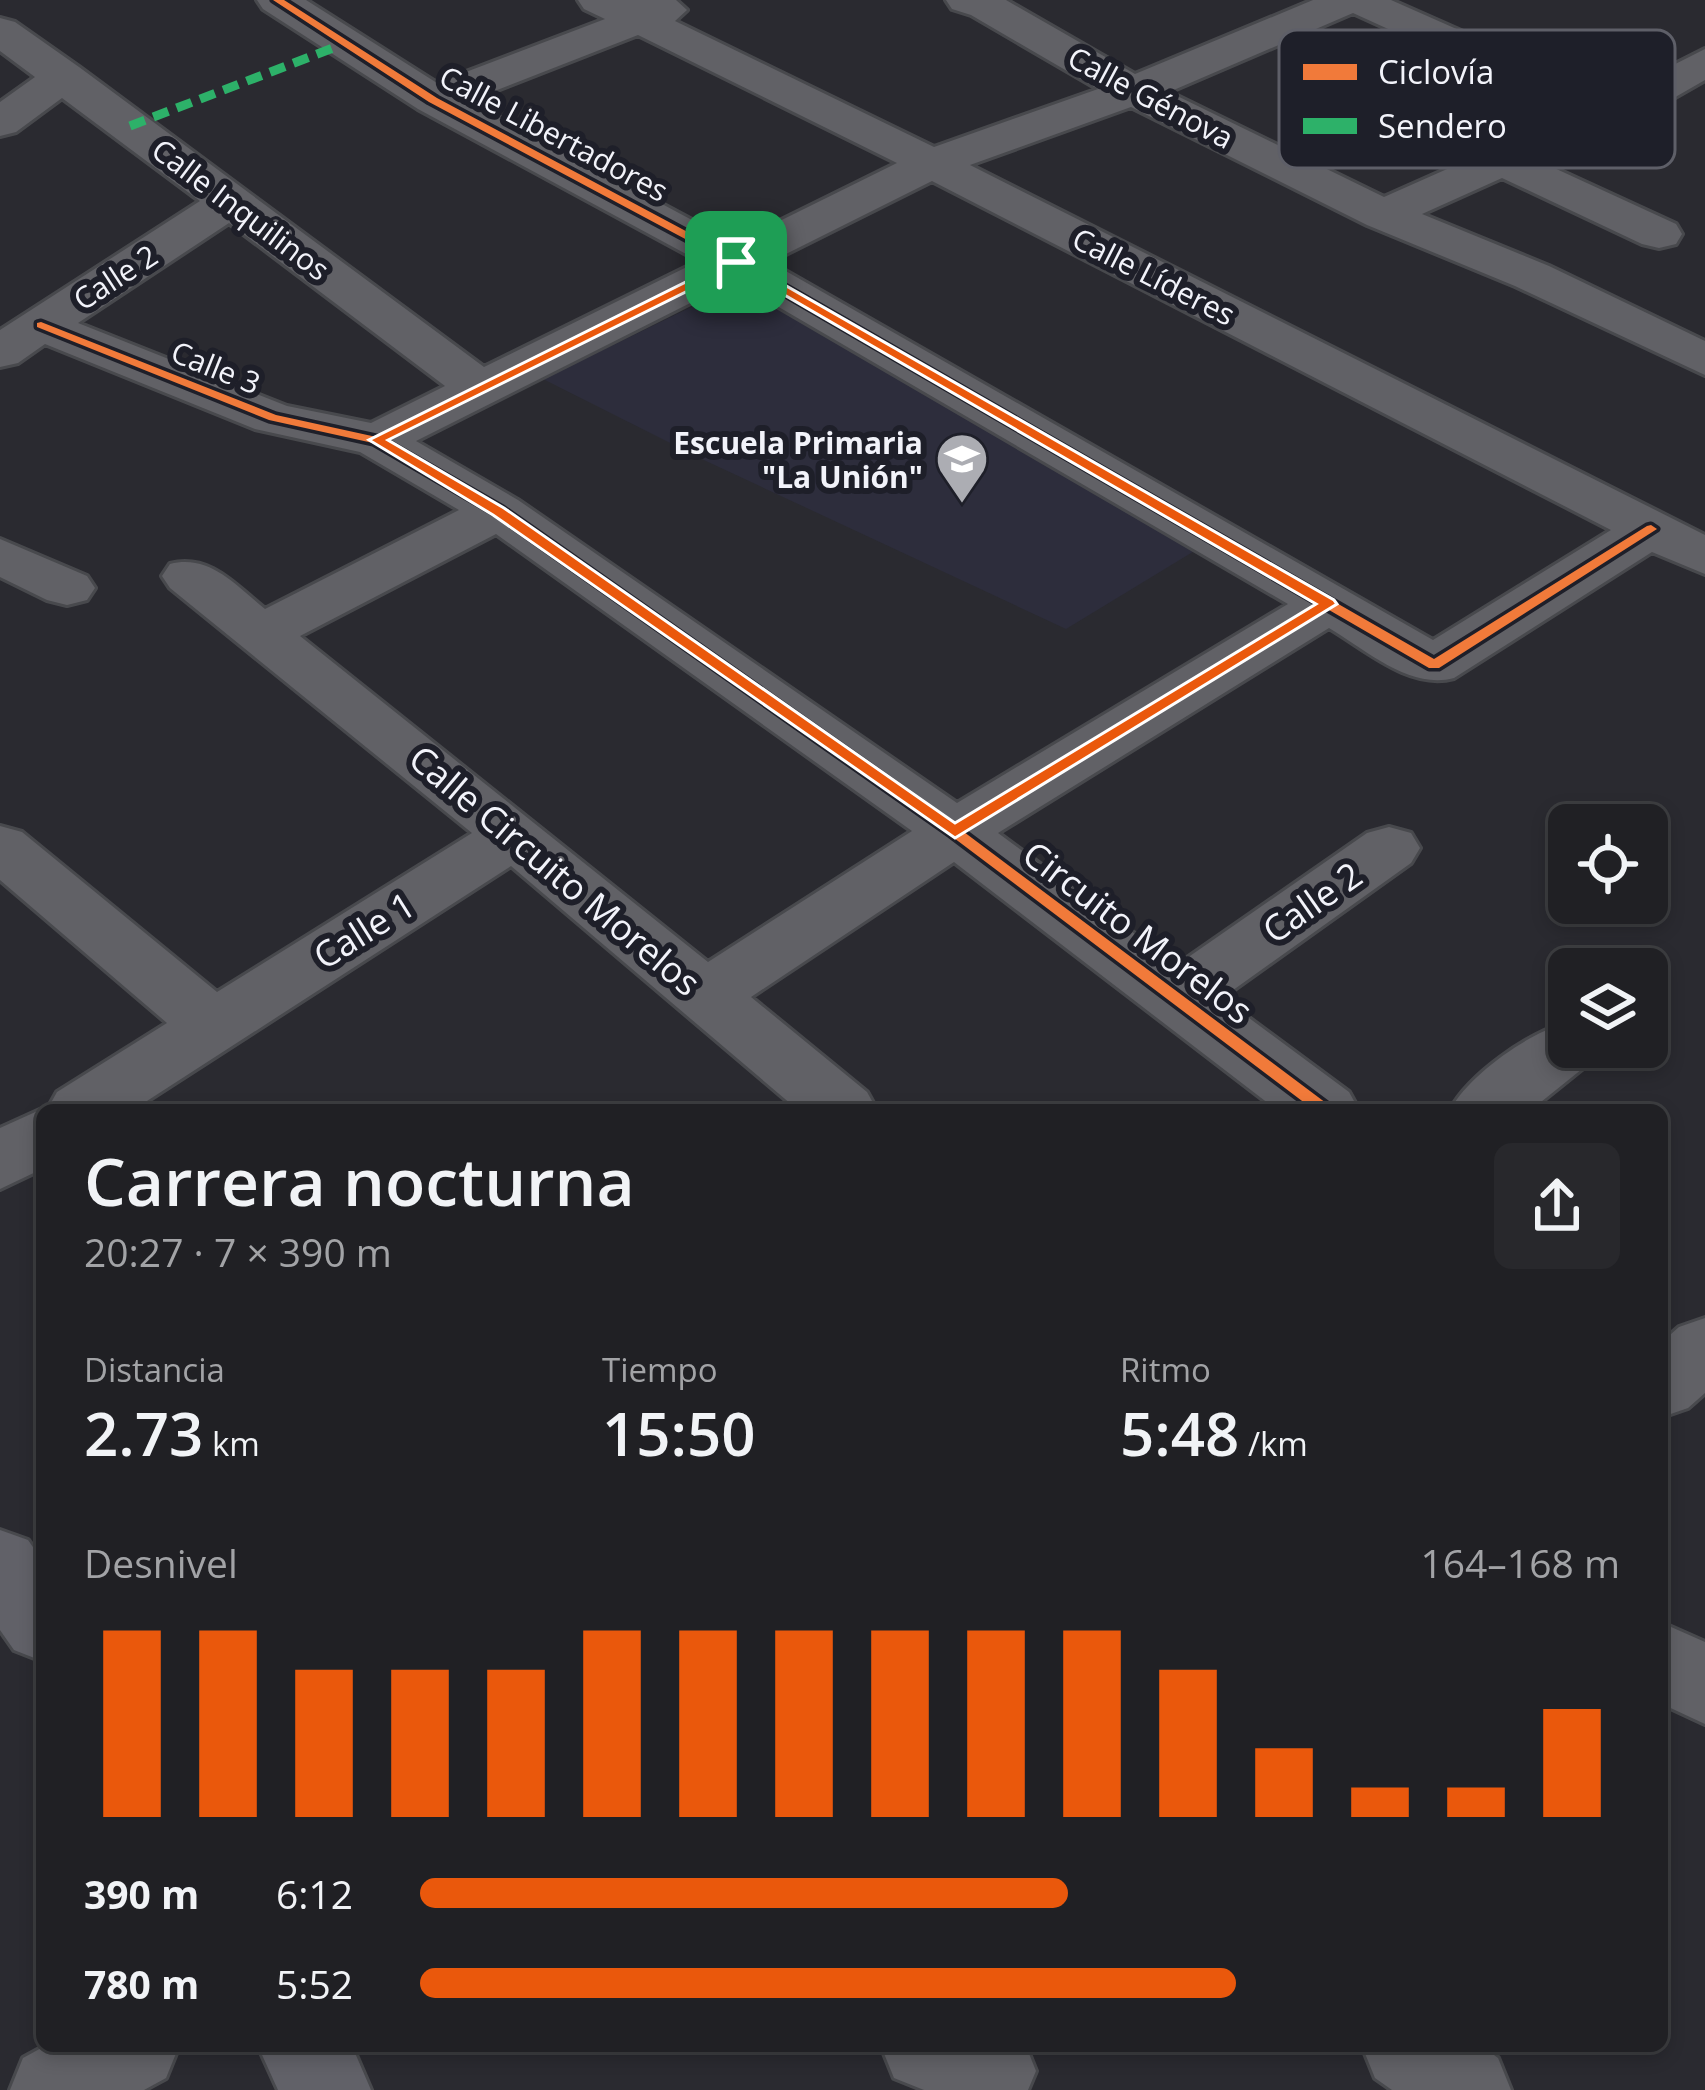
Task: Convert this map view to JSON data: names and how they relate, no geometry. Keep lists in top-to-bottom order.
{
  "streets": {
    "street": [
      "Calle Génova",
      "Calle Libertadores",
      "Calle Inquilinos",
      "Calle Líderes",
      "Calle 2",
      "Calle 3",
      "Calle Circuito Morelos",
      "Calle 1",
      "Circuito Morelos"
    ]
  },
  "crossings": [
    ["Calle Libertadores", "Calle Líderes"],
    ["Calle Inquilinos", "Calle 2"],
    ["Calle 2", "Calle 3"],
    ["Calle 2", "Circuito Morelos"],
    ["Calle 3", "Circuito Morelos"],
    ["Calle Circuito Morelos", "Calle 1"]
  ],
  "places": {
    "school or university": ["Escuela Primaria \"La Unión\""]
  },
  "legend": ["Ciclovía", "Sendero"],
  "page": {
    "heading": ["Carrera nocturna", "20:27 · 7 × 390 m"],
    "stats": [
      ["Distancia", "2.73 km"],
      ["Tiempo", "15:50"],
      ["Ritmo", "5:48 /km"]
    ],
    "chart": ["Desnivel", "164–168 m"],
    "list": [
      {
        "name": "390 m",
        "note": "6:12"
      },
      {
        "name": "780 m",
        "note": "5:52"
      }
    ]
  }
}
